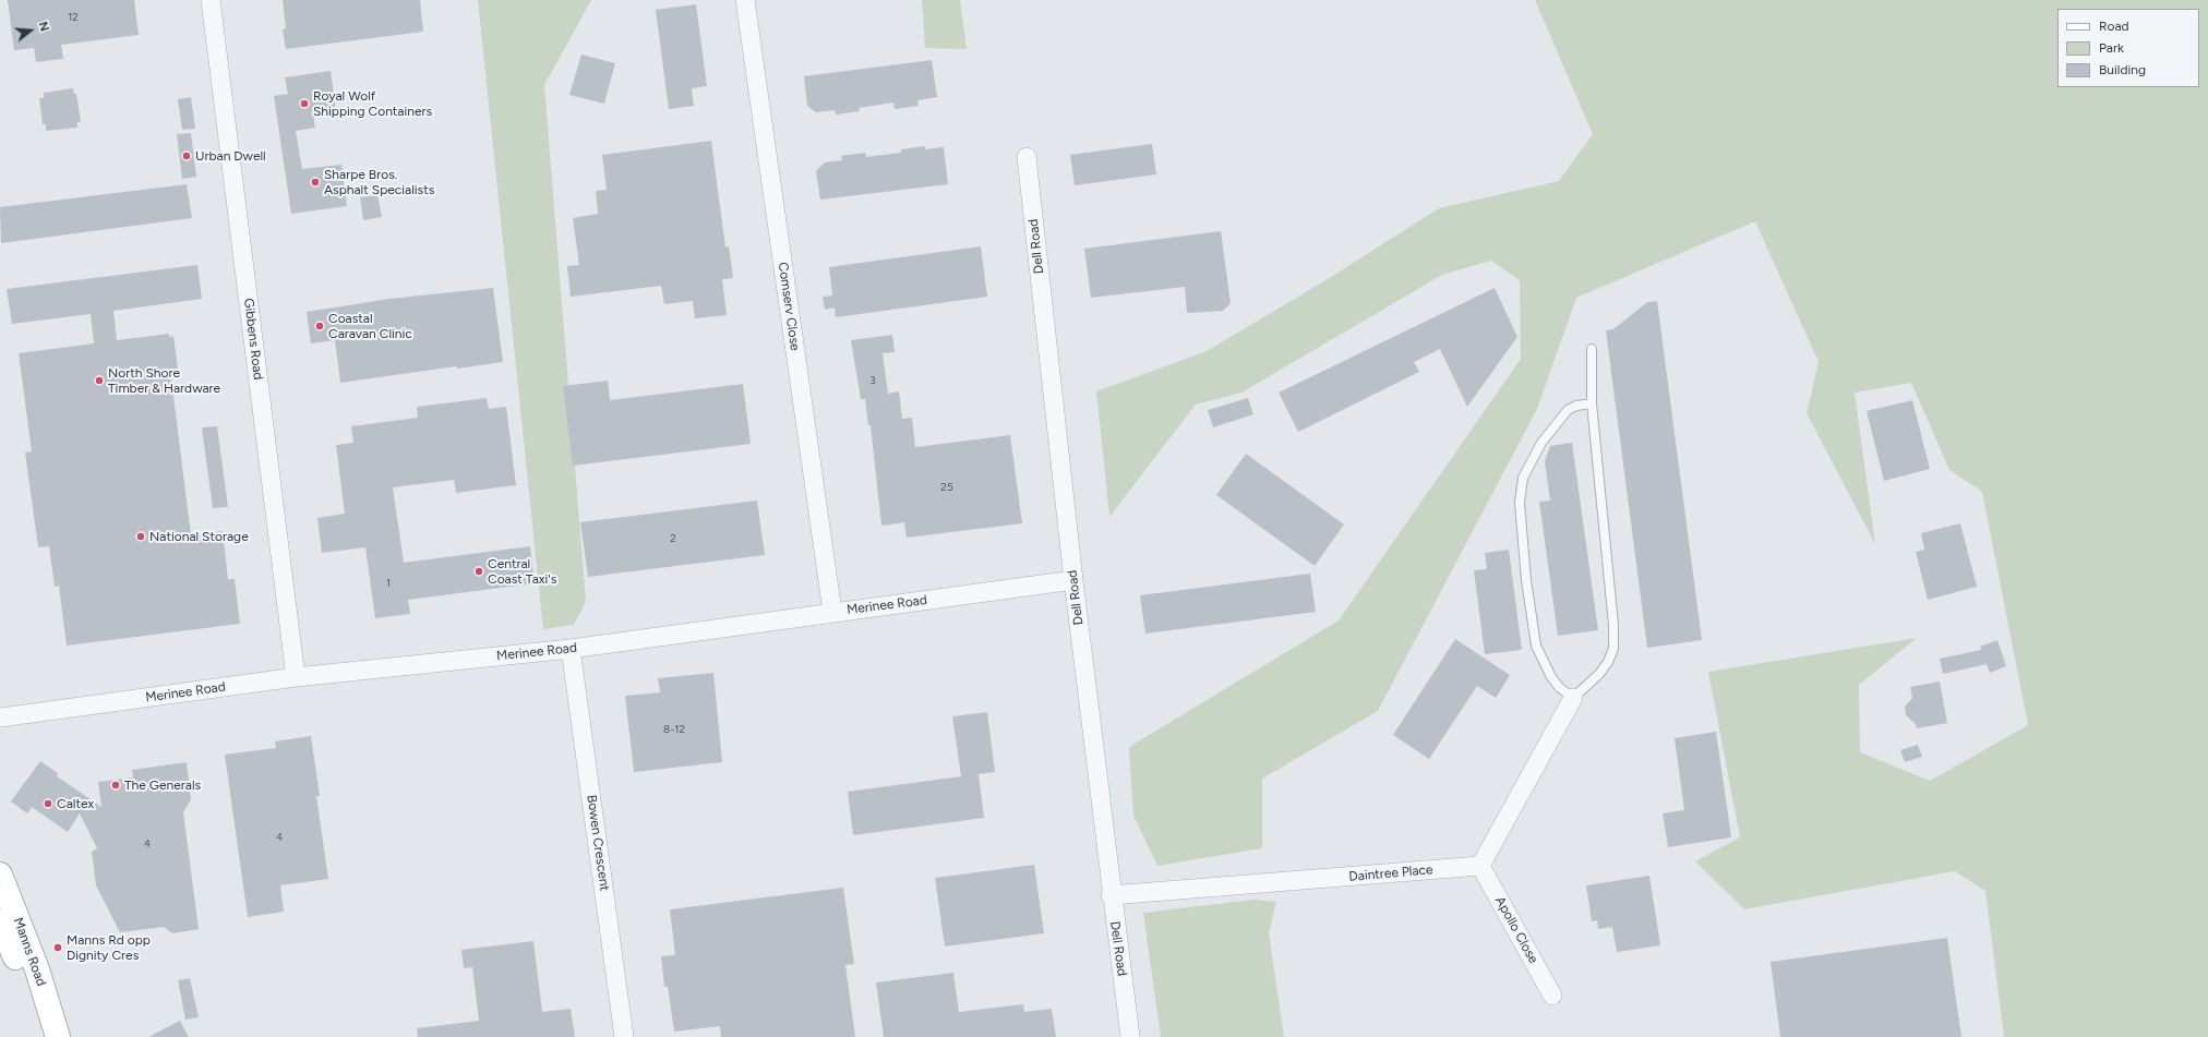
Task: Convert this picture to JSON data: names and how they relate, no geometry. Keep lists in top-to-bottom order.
{
  "streets": {
    "main road": ["Manns Road"],
    "street": [
      "Dell Road",
      "Comserv Close",
      "Gibbens Road",
      "Merinee Road",
      "Bowen Crescent",
      "Daintree Place",
      "Apollo Close"
    ]
  },
  "crossings": [
    ["Dell Road", "Merinee Road"],
    ["Dell Road", "Daintree Place"],
    ["Comserv Close", "Merinee Road"],
    ["Gibbens Road", "Merinee Road"],
    ["Merinee Road", "Bowen Crescent"],
    ["Daintree Place", "Apollo Close"]
  ],
  "places": [
    "Royal Wolf Shipping Containers",
    "Urban Dwell",
    "Sharpe Bros. Asphalt Specialists",
    "Coastal Caravan Clinic",
    "North Shore Timber & Hardware",
    "National Storage",
    "Central Coast Taxi's",
    "The Generals",
    "Caltex",
    "Manns Rd opp Dignity Cres"
  ],
  "house_numbers": [
    "12",
    "3",
    "25",
    "2",
    "1",
    "8-12",
    "4",
    "4"
  ],
  "legend": ["Road", "Park", "Building"],
  "north": "right"
}
